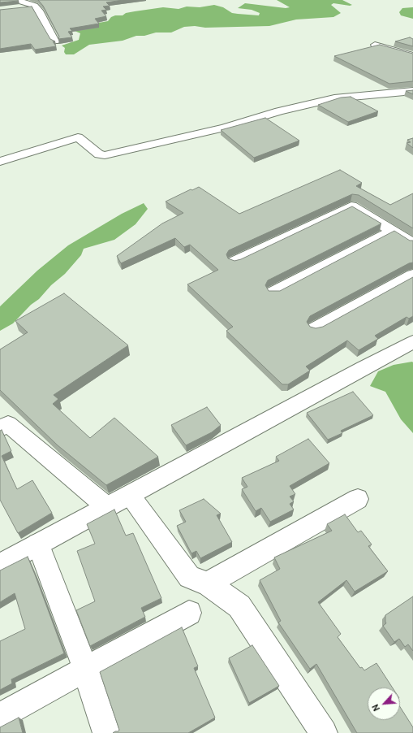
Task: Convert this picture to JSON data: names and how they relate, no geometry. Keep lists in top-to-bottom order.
{
  "north": "bottom left"
}
